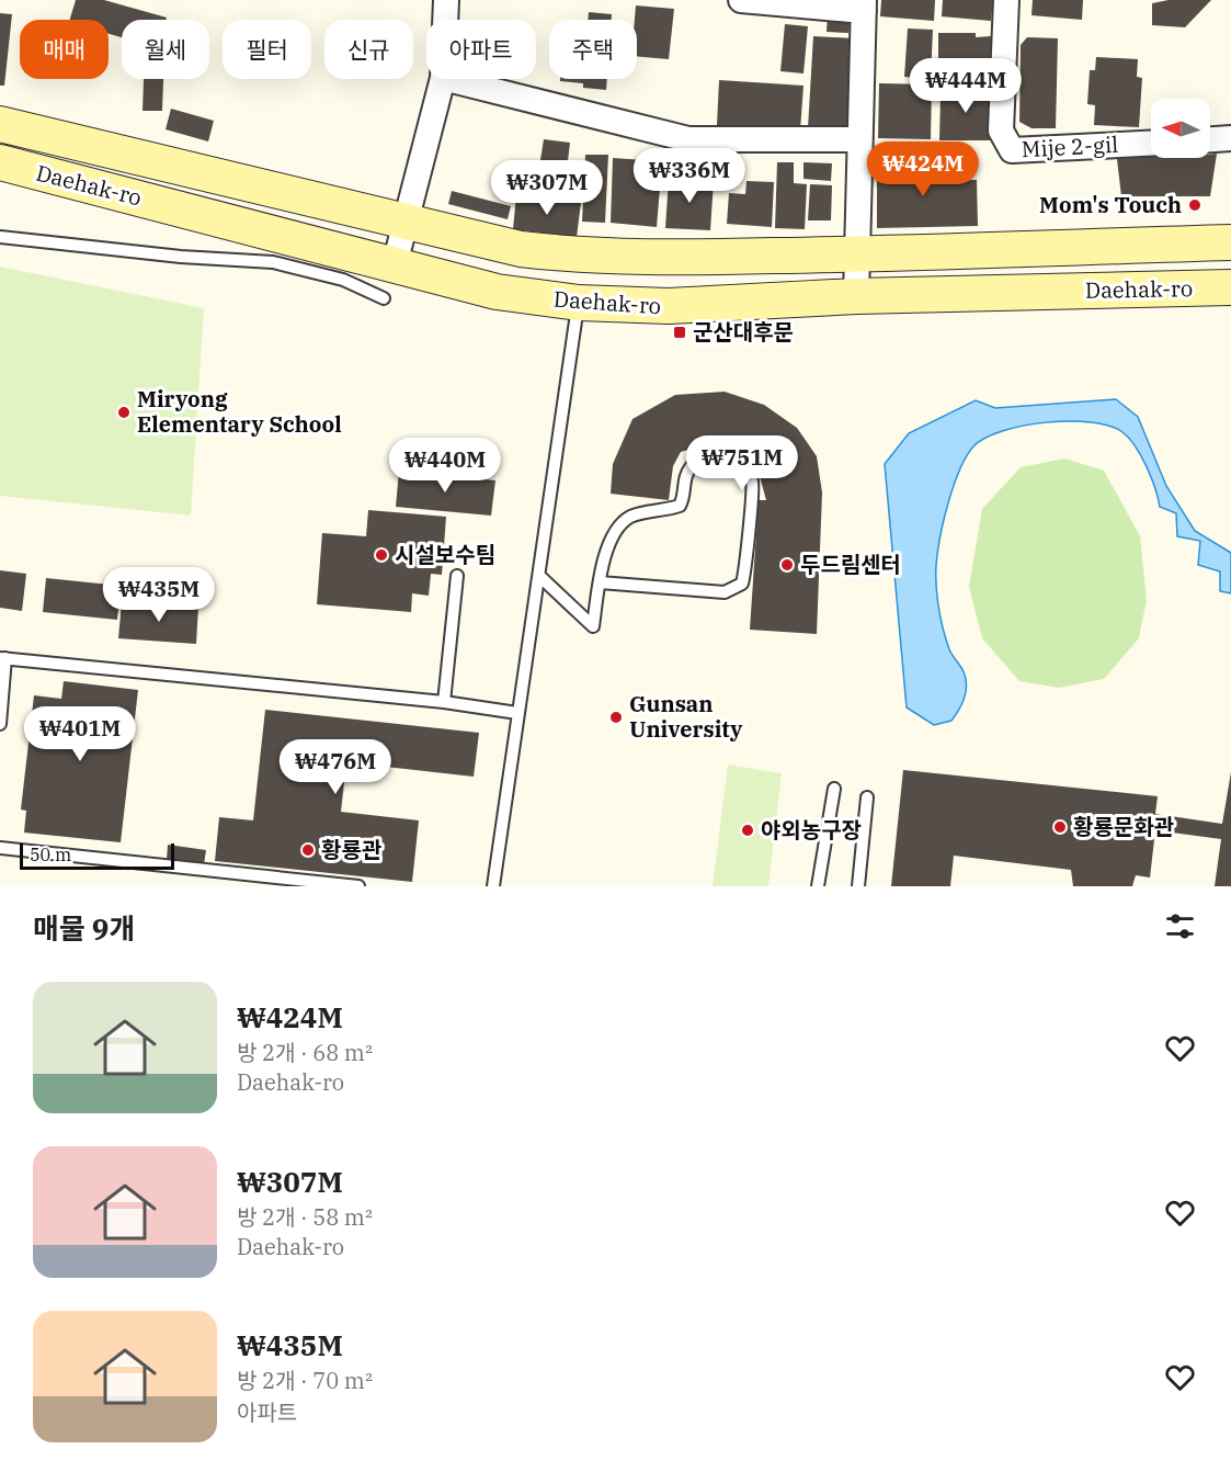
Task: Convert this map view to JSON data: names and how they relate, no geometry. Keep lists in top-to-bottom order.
{
  "streets": {
    "street": ["Mije 2-gil", "Daehak-ro"]
  },
  "places": {
    "other": [
      "Mom's Touch",
      "Miryong Elementary School",
      "시설보수팀",
      "두드림센터",
      "Gunsan University",
      "황룡문화관",
      "야외농구장",
      "황룡관"
    ],
    "transit": ["군산대후문"]
  },
  "scale_bar": "50 m",
  "north": "left",
  "page": {
    "chip": [
      "매매",
      "월세",
      "필터",
      "신규",
      "아파트",
      "주택"
    ],
    "price": [
      "₩444M",
      "₩424M",
      "₩336M",
      "₩307M",
      "₩751M",
      "₩440M",
      "₩435M",
      "₩401M",
      "₩476M"
    ],
    "scale": "50 m",
    "heading": "매물 9개",
    "list": [
      {
        "name": "₩424M",
        "note": "방 2개 · 68 m² · Daehak-ro"
      },
      {
        "name": "₩307M",
        "note": "방 2개 · 58 m² · Daehak-ro"
      },
      {
        "name": "₩435M",
        "note": "방 2개 · 70 m² · 아파트"
      }
    ]
  }
}
